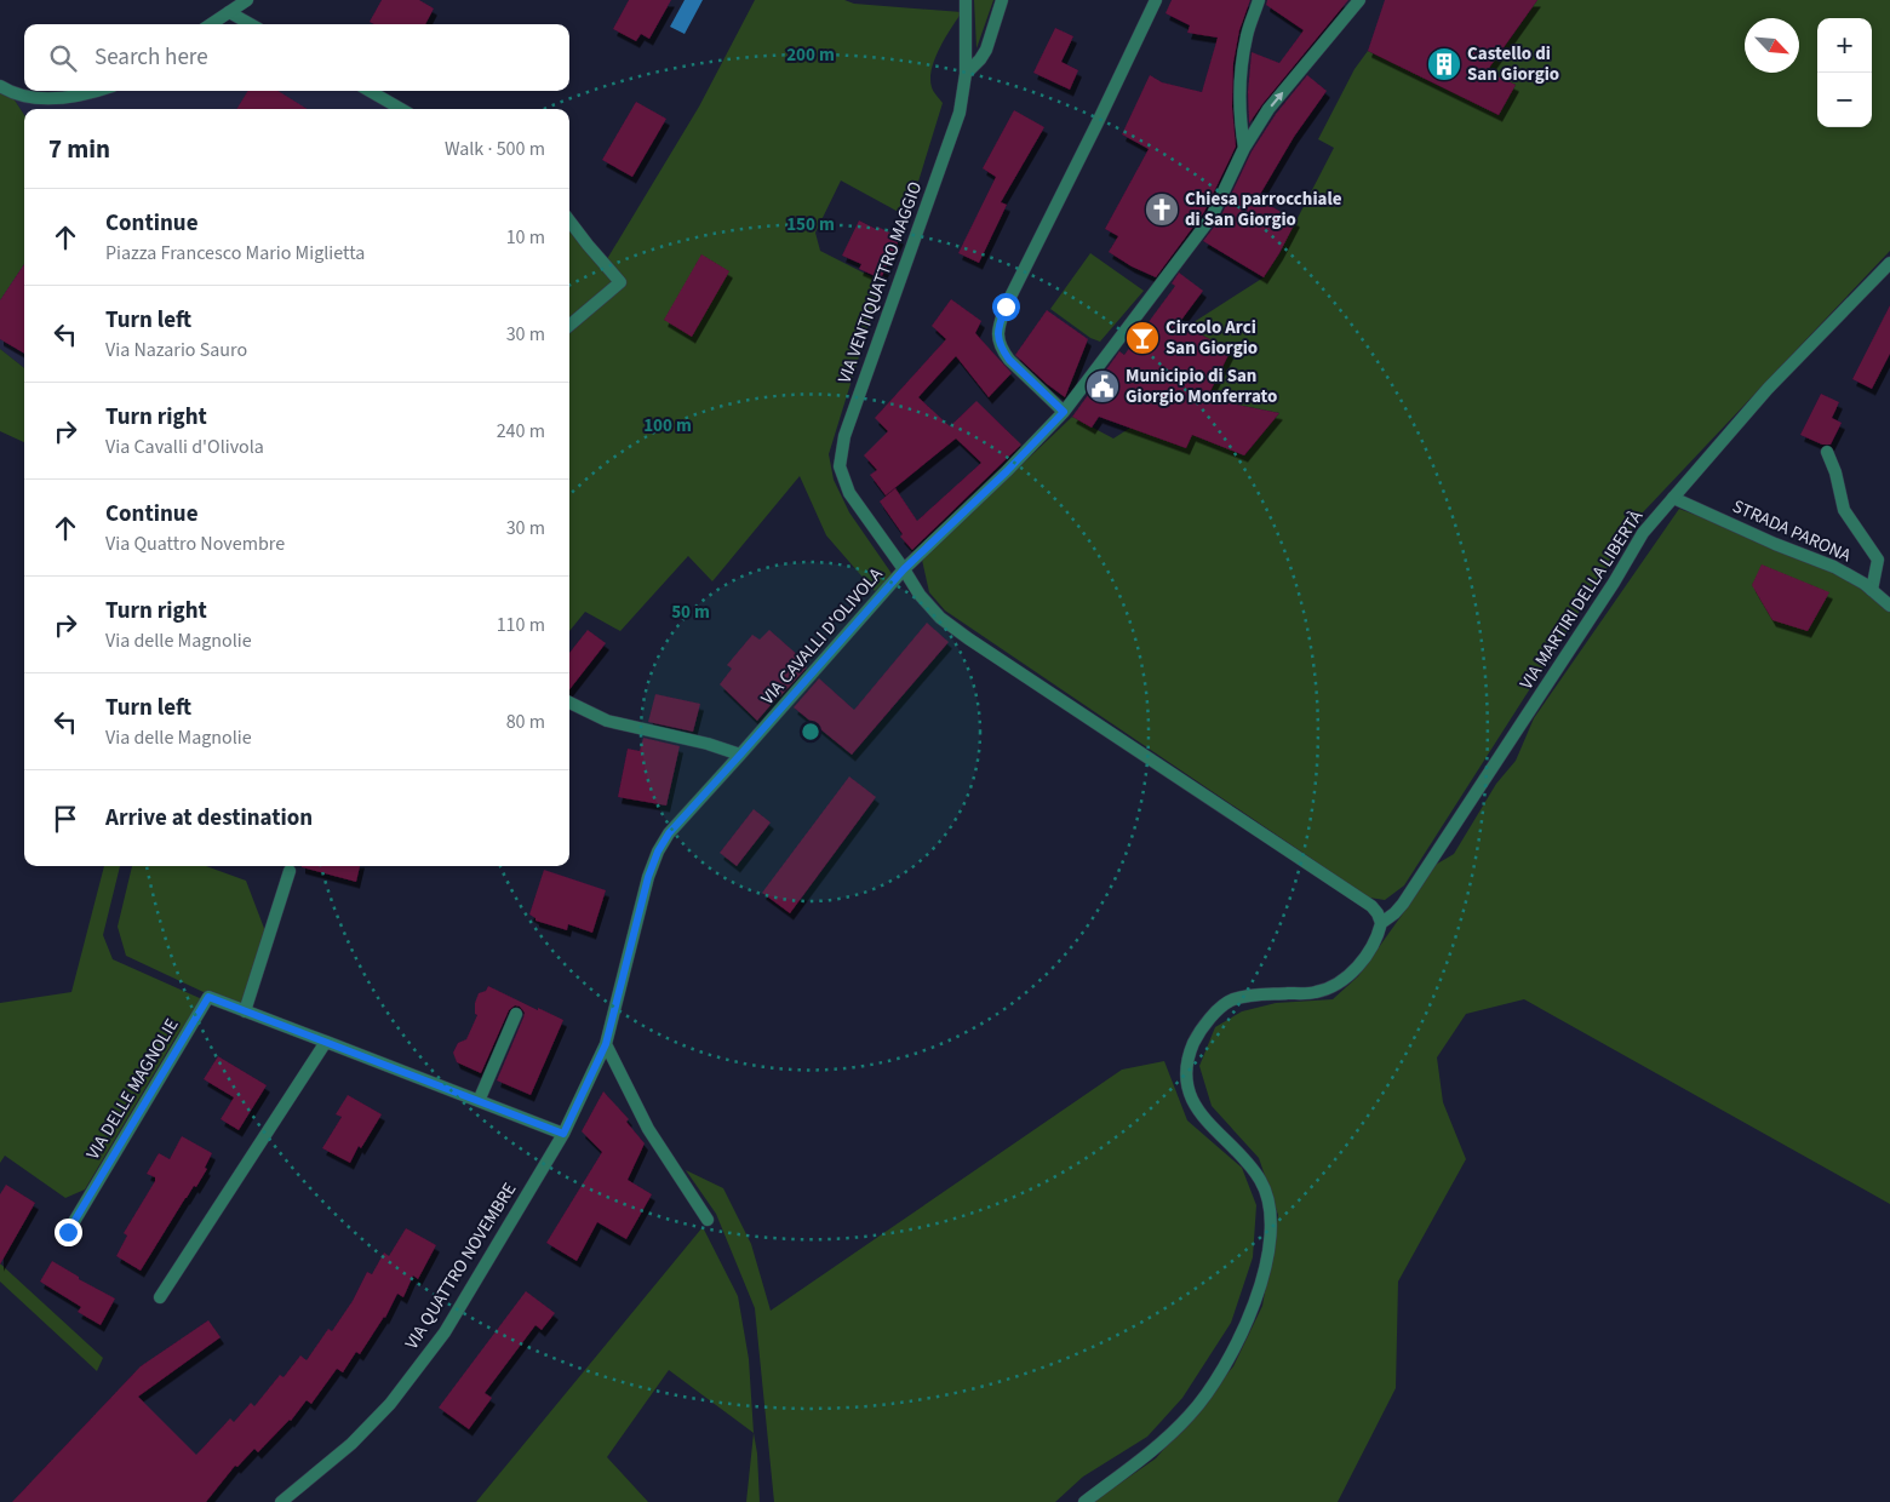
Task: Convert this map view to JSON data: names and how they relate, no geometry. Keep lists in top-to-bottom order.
{
  "streets": {
    "street": [
      "VIA VENTIQUATTRO MAGGIO",
      "STRADA PARONA",
      "VIA MARTIRI DELLA LIBERTÀ",
      "VIA CAVALLI D'OLIVOLA",
      "VIA DELLE MAGNOLIE",
      "VIA QUATTRO NOVEMBRE"
    ]
  },
  "crossings": [
    ["VIA VENTIQUATTRO MAGGIO", "VIA MARTIRI DELLA LIBERTÀ"],
    ["VIA VENTIQUATTRO MAGGIO", "VIA CAVALLI D'OLIVOLA"],
    ["STRADA PARONA", "VIA MARTIRI DELLA LIBERTÀ"],
    ["VIA CAVALLI D'OLIVOLA", "VIA QUATTRO NOVEMBRE"],
    ["VIA DELLE MAGNOLIE", "VIA QUATTRO NOVEMBRE"]
  ],
  "places": {
    "building": ["Castello di San Giorgio"],
    "church": ["Chiesa parrocchiale di San Giorgio"],
    "bar": ["Circolo Arci San Giorgio"],
    "public building": ["Municipio di San Giorgio Monferrato"]
  },
  "north": "bottom right",
  "page": {
    "map_buttons": ["+", "−"],
    "search": "Search here",
    "heading": ["7 min", "Walk · 500 m"],
    "list": [
      ["Continue", "Piazza Francesco Mario Miglietta", "10 m"],
      ["Turn left", "Via Nazario Sauro", "30 m"],
      ["Turn right", "Via Cavalli d'Olivola", "240 m"],
      ["Continue", "Via Quattro Novembre", "30 m"],
      ["Turn right", "Via delle Magnolie", "110 m"],
      ["Turn left", "Via delle Magnolie", "80 m"],
      "Arrive at destination"
    ]
  },
  "rings": [
    "200 m",
    "150 m",
    "100 m",
    "50 m"
  ]
}
